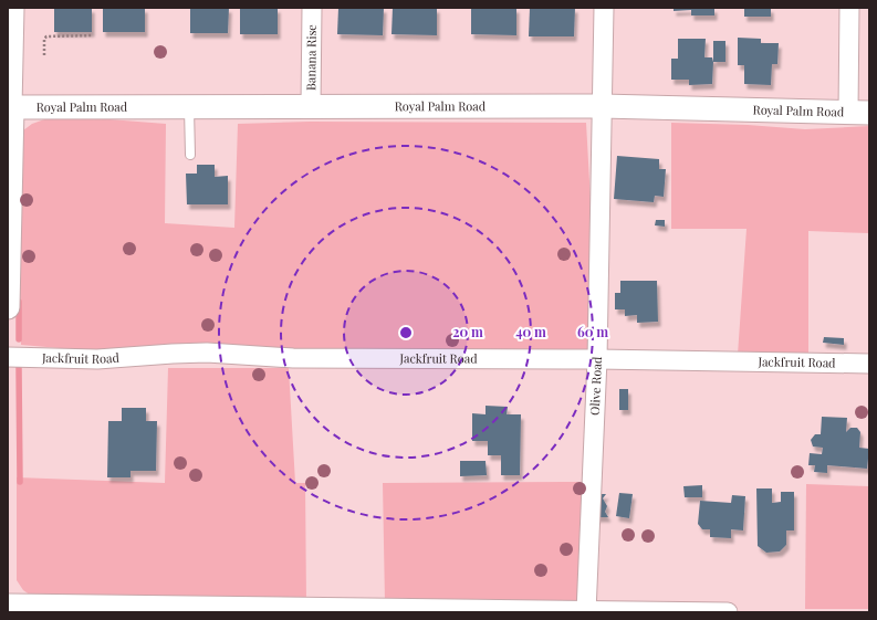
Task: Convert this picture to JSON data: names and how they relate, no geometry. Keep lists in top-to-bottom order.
{
  "streets": {
    "street": [
      "Banana Rise",
      "Royal Palm Road",
      "Jackfruit Road",
      "Olive Road"
    ]
  },
  "crossings": [
    ["Banana Rise", "Royal Palm Road"],
    ["Royal Palm Road", "Olive Road"],
    ["Jackfruit Road", "Olive Road"]
  ],
  "rings": ["20 m", "40 m", "60 m"]
}
